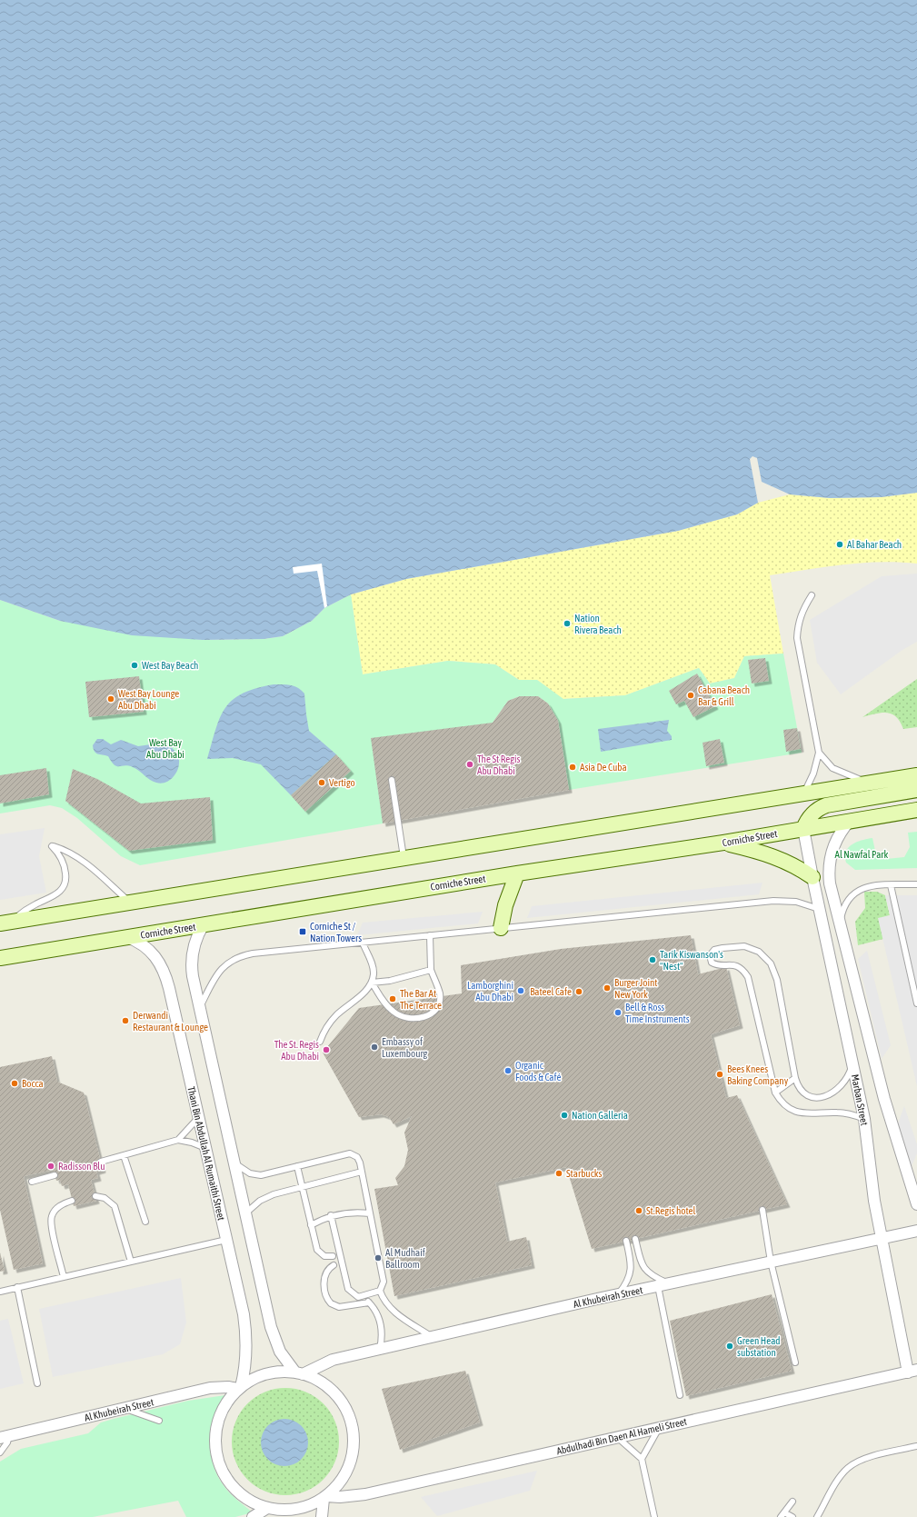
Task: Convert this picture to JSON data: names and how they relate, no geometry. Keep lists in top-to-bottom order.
{
  "streets": {
    "main road": ["Corniche Street"],
    "street": [
      "Marban Street",
      "Thani Bin Abdullah Al Rumaithi Street",
      "Al Khubeirah Street",
      "Abdulhadi Bin Daen Al Hameli Street"
    ]
  },
  "crossings": [
    ["Corniche Street", "Marban Street"],
    ["Corniche Street", "Thani Bin Abdullah Al Rumaithi Street"],
    ["Marban Street", "Al Khubeirah Street"],
    ["Marban Street", "Abdulhadi Bin Daen Al Hameli Street"],
    ["Thani Bin Abdullah Al Rumaithi Street", "Al Khubeirah Street"]
  ],
  "parks": ["West Bay Abu Dhabi", "Al Nawfal Park"],
  "places": {
    "other": [
      "Al Bahar Beach",
      "Nation Rivera Beach",
      "West Bay Beach",
      "Cabana Beach Bar & Grill",
      "West Bay Lounge Abu Dhabi",
      "The St Regis Abu Dhabi",
      "Asia De Cuba",
      "Vertigo",
      "Tarik Kiswanson's \"Nest\"",
      "Burger Joint New York",
      "Lamborghini Abu Dhabi",
      "Bateel Cafe",
      "The Bar At The Terrace",
      "Bell & Ross Time Instruments",
      "Derwandi Restaurant & Lounge",
      "Embassy of Luxembourg",
      "The St. Regis Abu Dhabi",
      "Organic Foods & Café",
      "Bees Knees Baking Company",
      "Bocca",
      "Nation Galleria",
      "Radisson Blu",
      "Starbucks",
      "St.Regis hotel",
      "Al Mudhaif Ballroom",
      "Green Head substation"
    ],
    "transit": ["Corniche St / Nation Towers"]
  }
}
